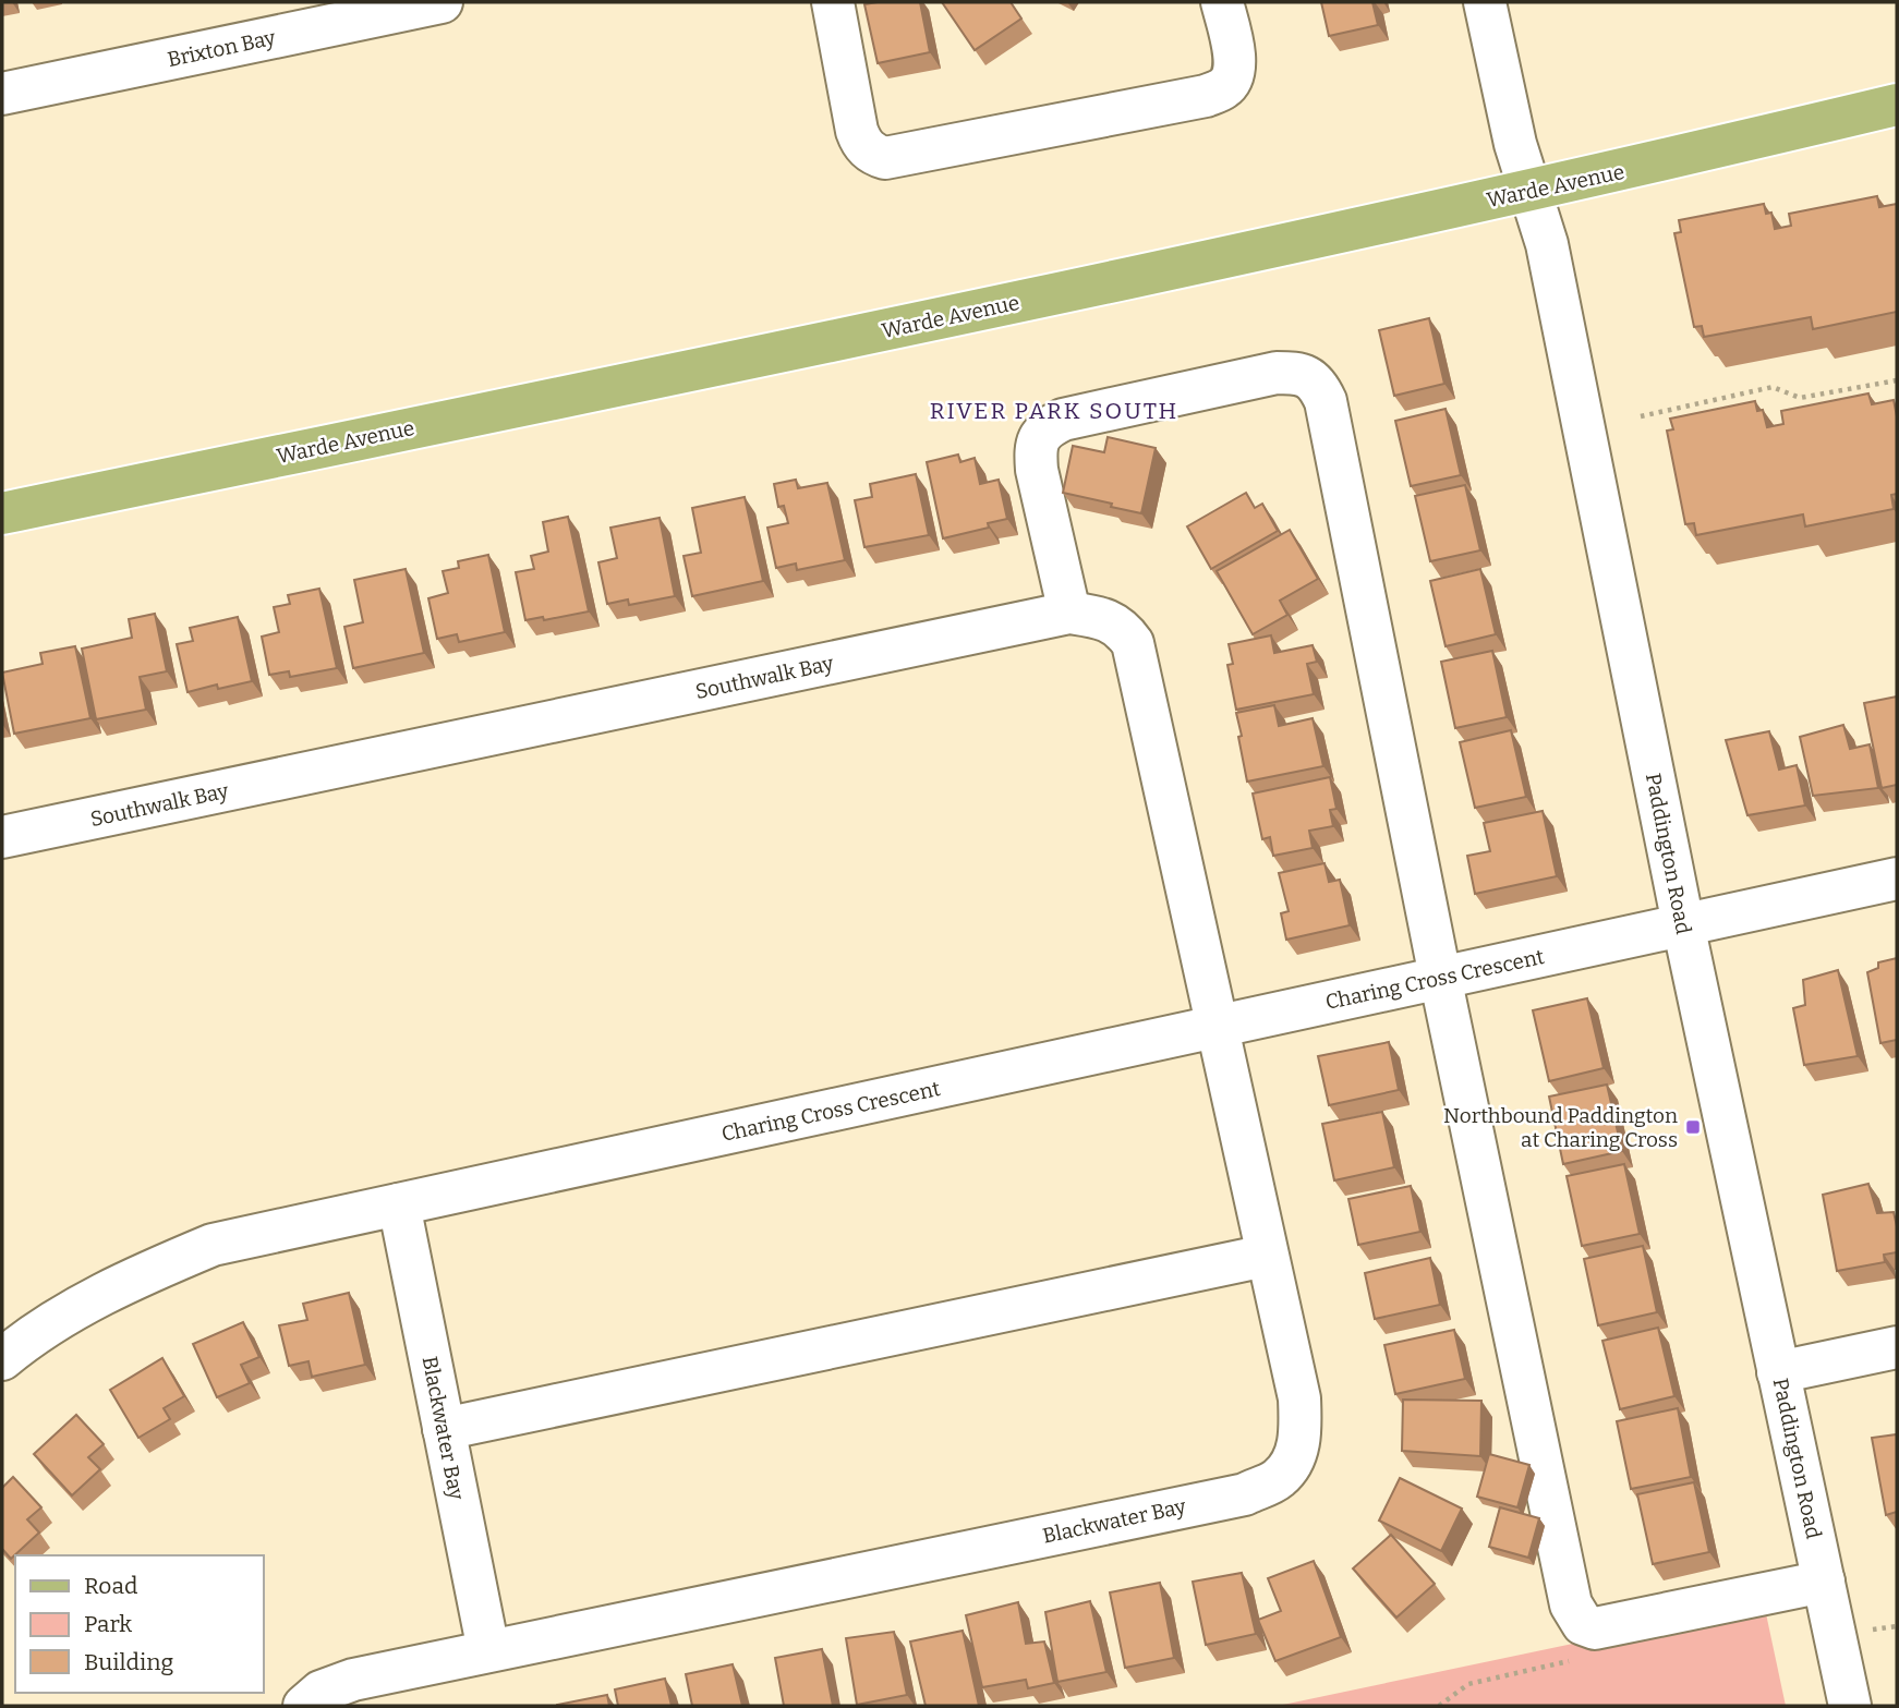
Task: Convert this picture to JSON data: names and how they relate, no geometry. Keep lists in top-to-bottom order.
{
  "streets": {
    "main road": ["Warde Avenue"],
    "street": [
      "Brixton Bay",
      "Southwalk Bay",
      "Paddington Road",
      "Charing Cross Crescent",
      "Blackwater Bay"
    ]
  },
  "crossings": [
    ["Warde Avenue", "Paddington Road"],
    ["Southwalk Bay", "Charing Cross Crescent"],
    ["Southwalk Bay", "Blackwater Bay"],
    ["Paddington Road", "Charing Cross Crescent"],
    ["Charing Cross Crescent", "Blackwater Bay"]
  ],
  "districts": ["RIVER PARK SOUTH"],
  "places": {
    "transit": ["Northbound Paddington at Charing Cross"]
  },
  "legend": ["Road", "Park", "Building"]
}
